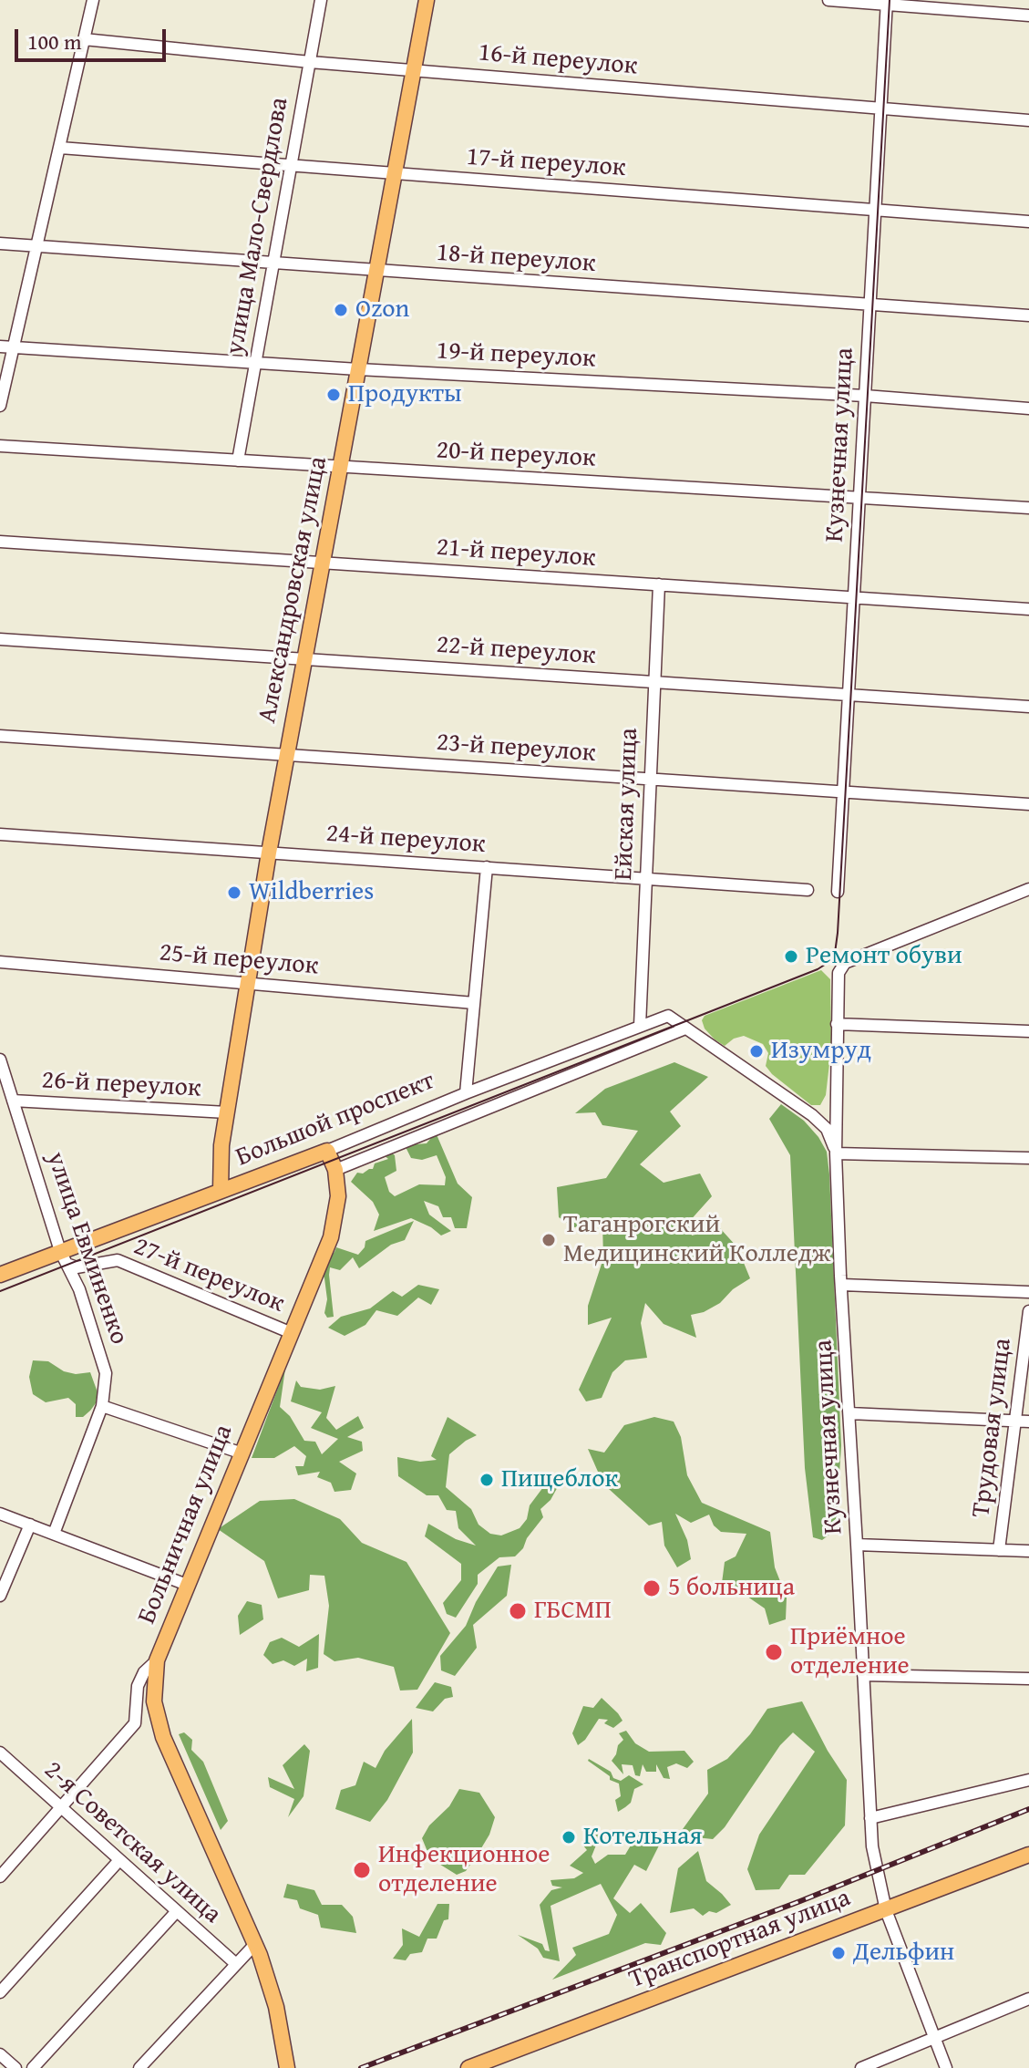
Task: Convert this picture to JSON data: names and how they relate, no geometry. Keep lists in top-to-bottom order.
{
  "streets": {
    "main road": [
      "Александровская улица",
      "Большой проспект",
      "Больничная улица",
      "Транспортная улица"
    ],
    "street": [
      "16-й переулок",
      "17-й переулок",
      "улица Мало-Свердлова",
      "18-й переулок",
      "19-й переулок",
      "Кузнечная улица",
      "20-й переулок",
      "21-й переулок",
      "22-й переулок",
      "23-й переулок",
      "Ейская улица",
      "24-й переулок",
      "25-й переулок",
      "26-й переулок",
      "улица Евминенко",
      "27-й переулок",
      "Трудовая улица",
      "2-я Советская улица"
    ]
  },
  "crossings": [
    ["16-й переулок", "улица Мало-Свердлова"],
    ["16-й переулок", "Кузнечная улица"],
    ["16-й переулок", "Александровская улица"],
    ["17-й переулок", "улица Мало-Свердлова"],
    ["17-й переулок", "Кузнечная улица"],
    ["17-й переулок", "Александровская улица"],
    ["улица Мало-Свердлова", "18-й переулок"],
    ["улица Мало-Свердлова", "19-й переулок"],
    ["улица Мало-Свердлова", "20-й переулок"],
    ["18-й переулок", "Кузнечная улица"],
    ["18-й переулок", "Александровская улица"],
    ["19-й переулок", "Кузнечная улица"],
    ["19-й переулок", "Александровская улица"],
    ["Кузнечная улица", "20-й переулок"],
    ["Кузнечная улица", "21-й переулок"],
    ["Кузнечная улица", "22-й переулок"],
    ["Кузнечная улица", "23-й переулок"],
    ["Кузнечная улица", "Большой проспект"],
    ["Кузнечная улица", "Транспортная улица"],
    ["20-й переулок", "Александровская улица"],
    ["21-й переулок", "Александровская улица"],
    ["21-й переулок", "Ейская улица"],
    ["Александровская улица", "22-й переулок"],
    ["Александровская улица", "23-й переулок"],
    ["Александровская улица", "24-й переулок"],
    ["Александровская улица", "25-й переулок"],
    ["Александровская улица", "26-й переулок"],
    ["Александровская улица", "Большой проспект"],
    ["22-й переулок", "Ейская улица"],
    ["23-й переулок", "Ейская улица"],
    ["Ейская улица", "24-й переулок"],
    ["Ейская улица", "Большой проспект"],
    ["26-й переулок", "улица Евминенко"],
    ["Большой проспект", "улица Евминенко"],
    ["Большой проспект", "27-й переулок"],
    ["Большой проспект", "Больничная улица"],
    ["улица Евминенко", "27-й переулок"],
    ["27-й переулок", "Больничная улица"],
    ["Больничная улица", "2-я Советская улица"]
  ],
  "places": [
    "Ozon",
    "Продукты",
    "Wildberries",
    "Ремонт обуви",
    "Изумруд",
    "Таганрогский Медицинский Колледж",
    "Пищеблок",
    "5 больница",
    "ГБСМП",
    "Приёмное отделение",
    "Котельная",
    "Инфекционное отделение",
    "Дельфин"
  ],
  "scale_bar": "100 m"
}
